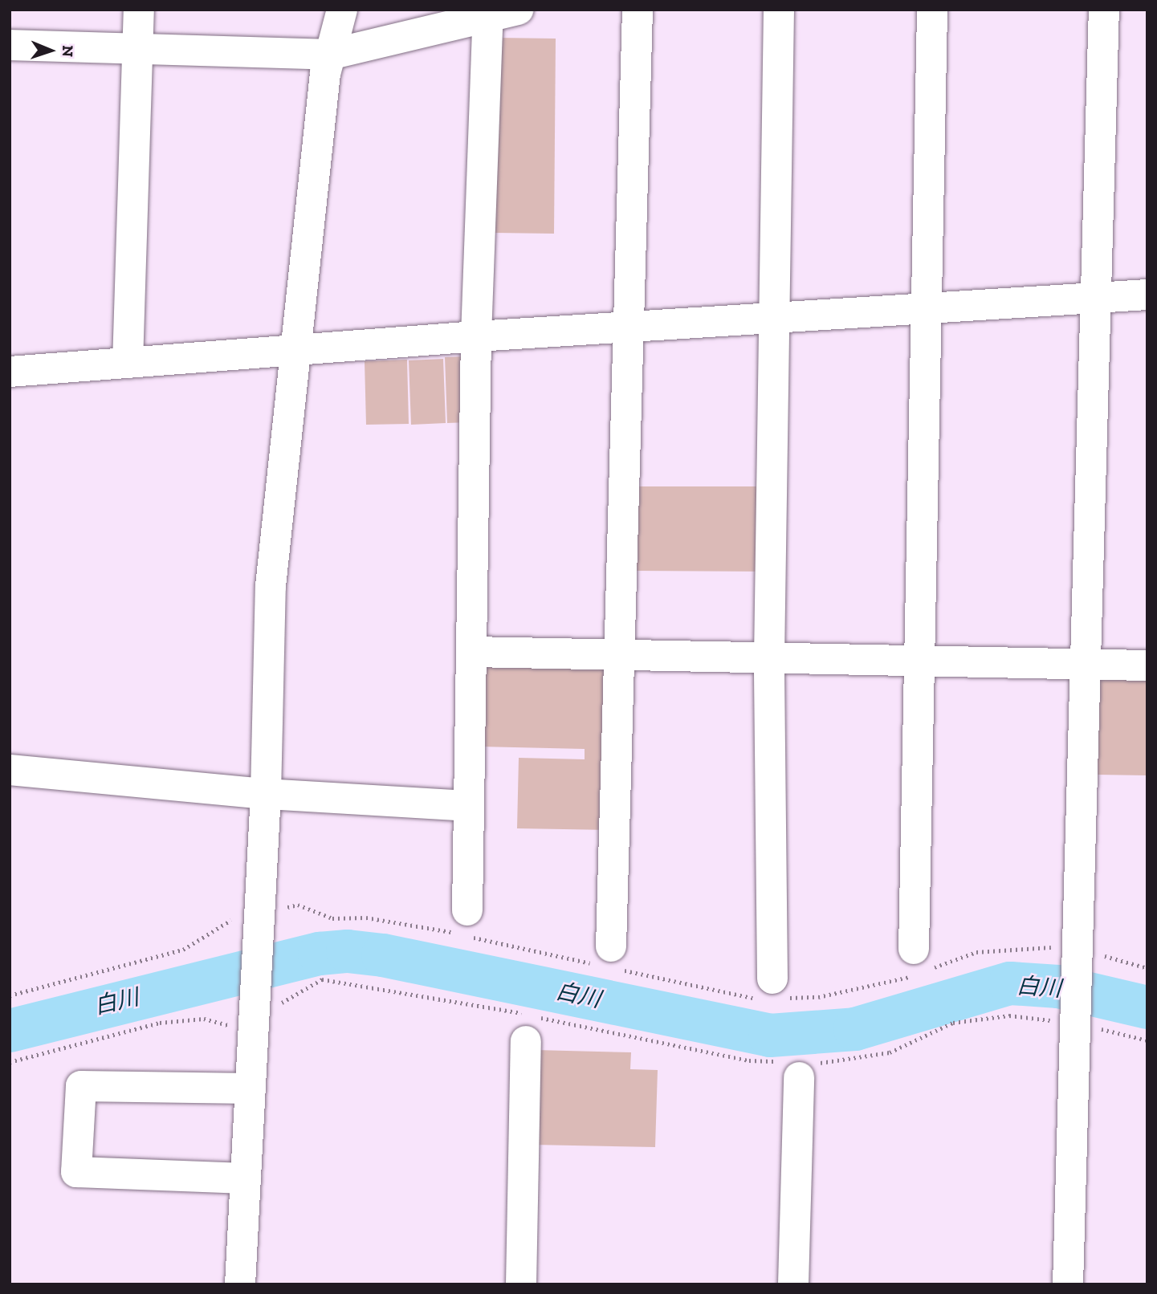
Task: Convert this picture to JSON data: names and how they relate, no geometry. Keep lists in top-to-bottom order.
{
  "water": ["白川"],
  "north": "right"
}
